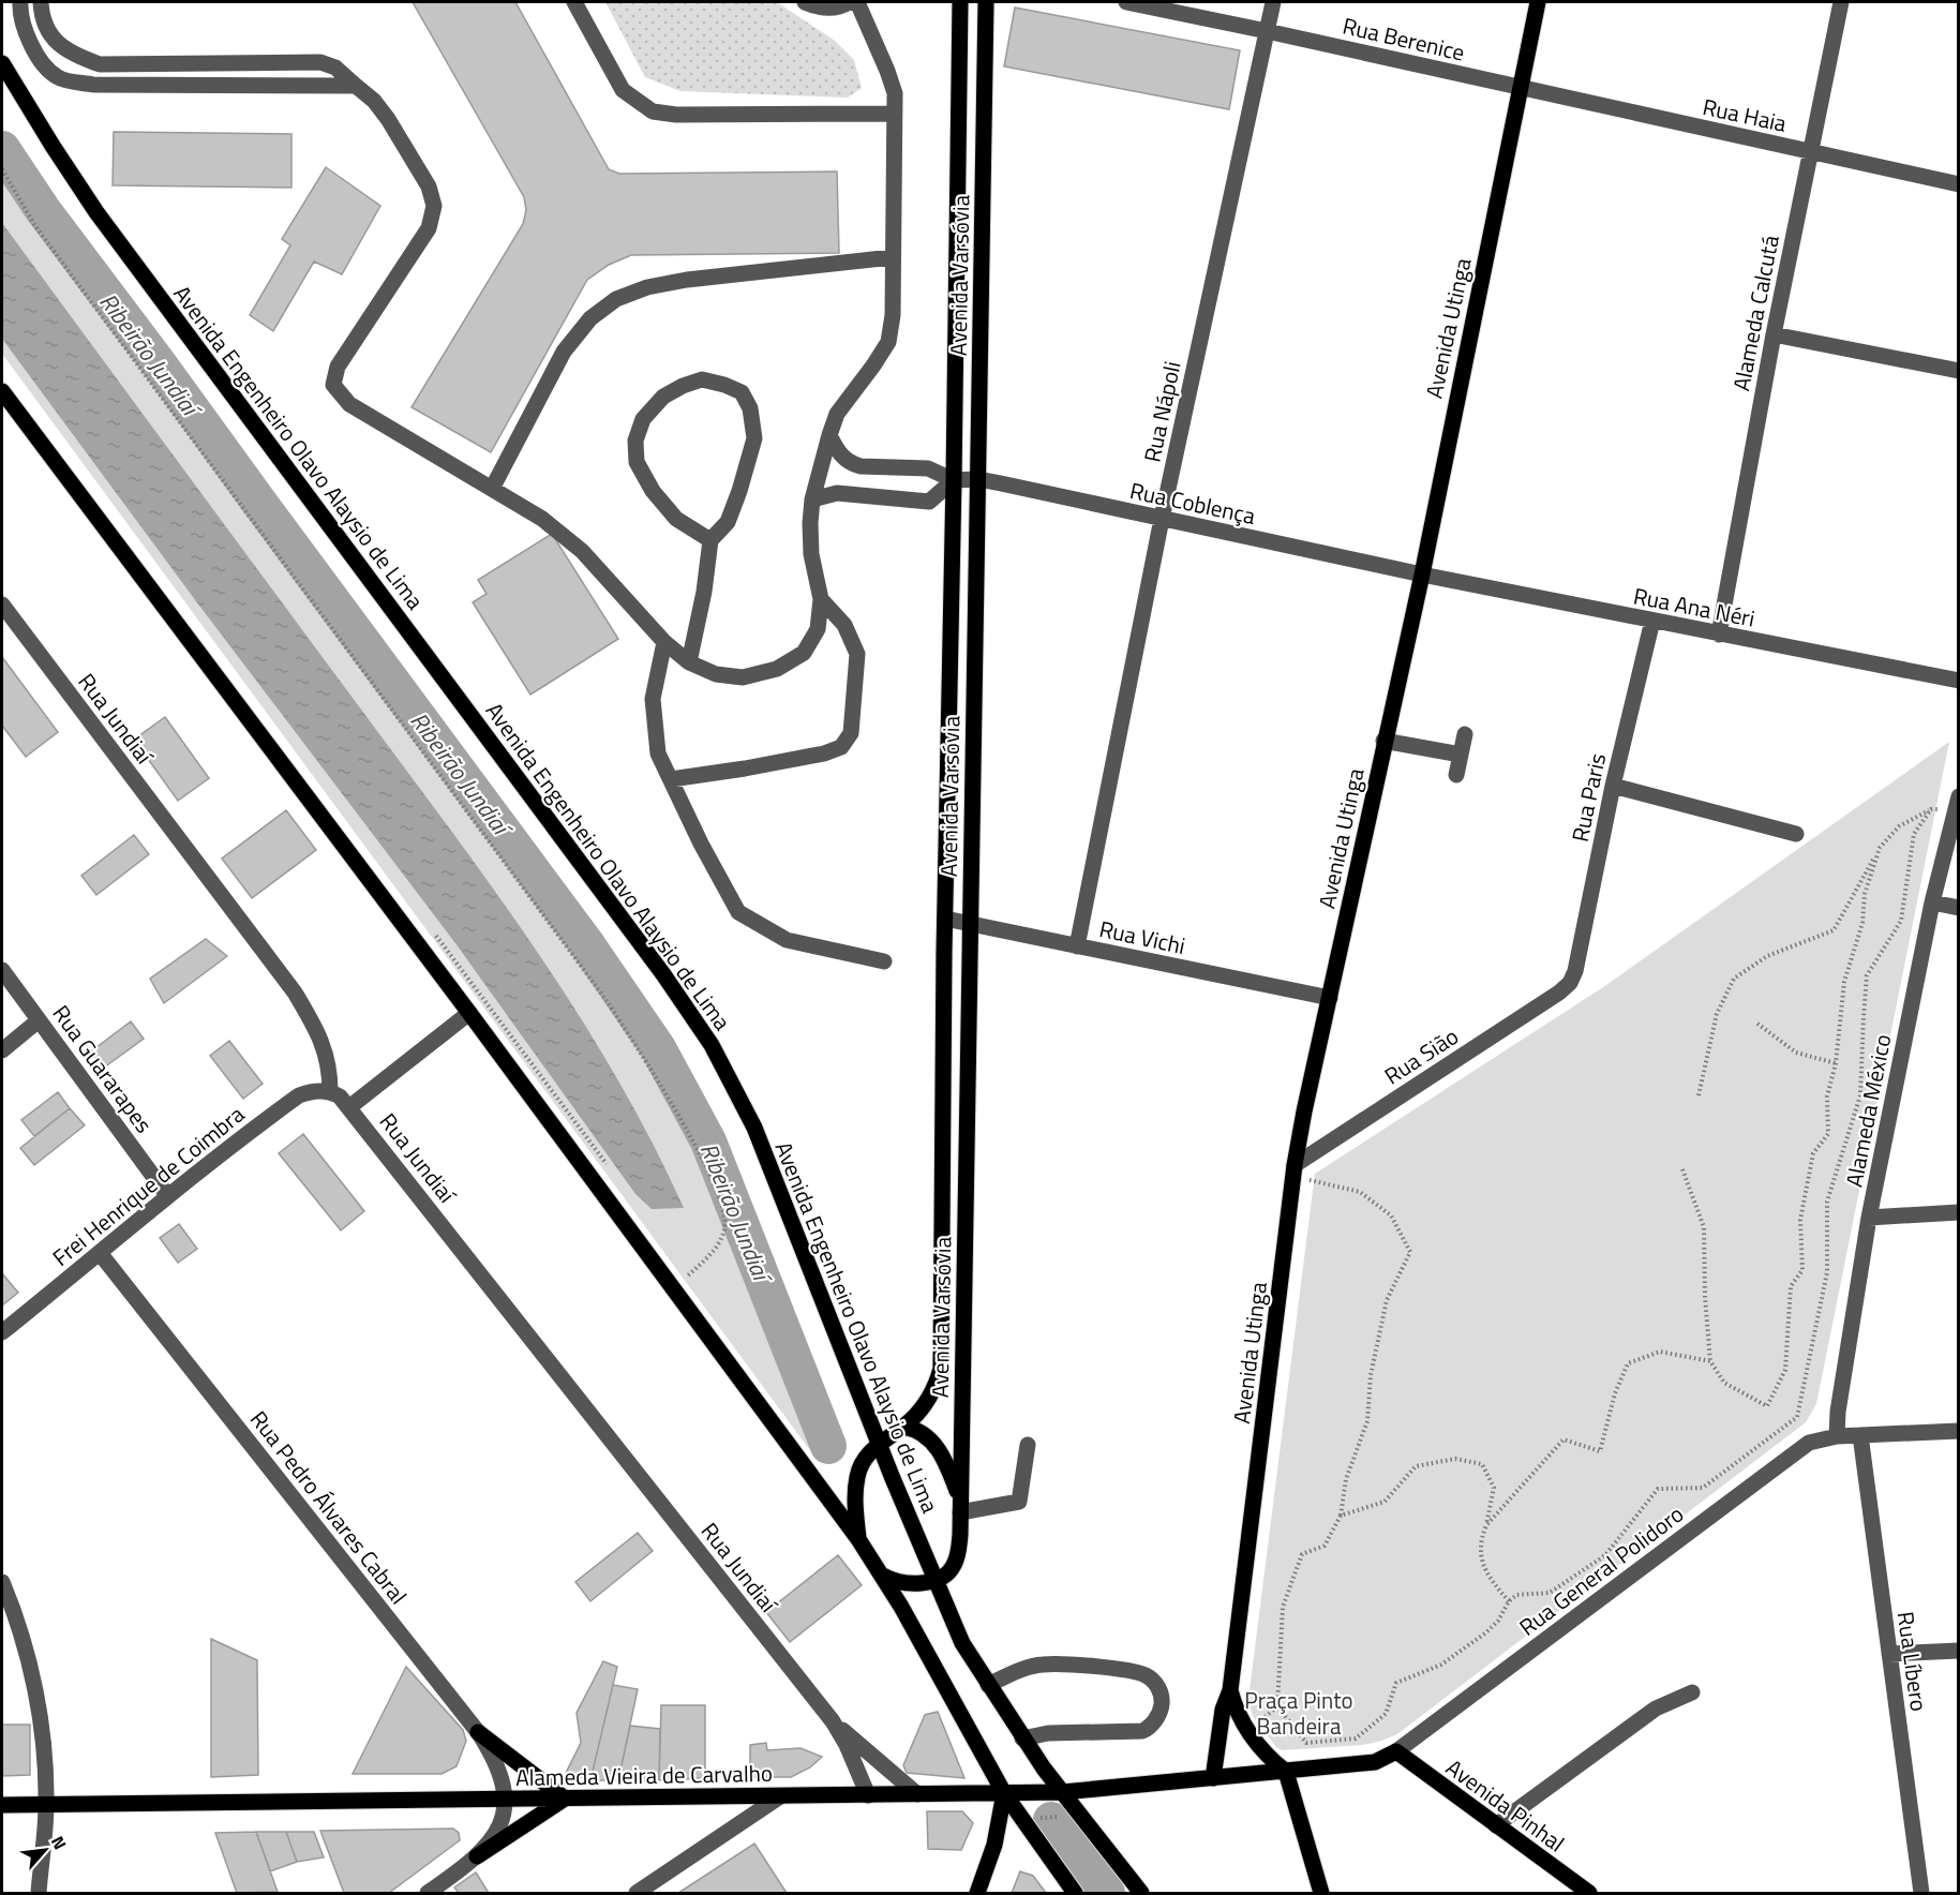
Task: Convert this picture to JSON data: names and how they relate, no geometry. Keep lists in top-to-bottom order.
{
  "streets": {
    "main road": [
      "Avenida Varsóvia",
      "Avenida Utinga",
      "Avenida Engenheiro Olavo Alaysio de Lima",
      "Alameda Vieira de Carvalho",
      "Avenida Pinhal"
    ],
    "street": [
      "Rua Berenice",
      "Rua Haia",
      "Alameda Calcutá",
      "Rua Nápoli",
      "Rua Coblença",
      "Rua Ana Néri",
      "Rua Jundiaí",
      "Rua Paris",
      "Rua Vichi",
      "Rua Sião",
      "Rua Guararapes",
      "Alameda México",
      "Frei Henrique de Coimbra",
      "Rua Pedro Álvares Cabral",
      "Rua General Polidoro",
      "Rua Líbero"
    ]
  },
  "crossings": [
    ["Rua Berenice", "Rua Haia"],
    ["Rua Berenice", "Avenida Utinga"],
    ["Rua Berenice", "Rua Nápoli"],
    ["Rua Haia", "Alameda Calcutá"],
    ["Rua Haia", "Avenida Utinga"],
    ["Avenida Varsóvia", "Avenida Engenheiro Olavo Alaysio de Lima"],
    ["Avenida Varsóvia", "Rua Coblença"],
    ["Avenida Varsóvia", "Rua Vichi"],
    ["Alameda Calcutá", "Rua Ana Néri"],
    ["Avenida Utinga", "Rua Coblença"],
    ["Avenida Utinga", "Rua Ana Néri"],
    ["Avenida Utinga", "Rua Vichi"],
    ["Avenida Utinga", "Rua Sião"],
    ["Avenida Utinga", "Alameda Vieira de Carvalho"],
    ["Rua Nápoli", "Rua Coblença"],
    ["Rua Nápoli", "Rua Vichi"],
    ["Avenida Engenheiro Olavo Alaysio de Lima", "Alameda Vieira de Carvalho"],
    ["Rua Coblença", "Rua Ana Néri"],
    ["Rua Ana Néri", "Rua Paris"],
    ["Rua Jundiaí", "Frei Henrique de Coimbra"],
    ["Rua Jundiaí", "Alameda Vieira de Carvalho"],
    ["Rua Paris", "Rua Sião"],
    ["Rua Guararapes", "Frei Henrique de Coimbra"],
    ["Alameda México", "Rua General Polidoro"],
    ["Frei Henrique de Coimbra", "Rua Pedro Álvares Cabral"],
    ["Rua Pedro Álvares Cabral", "Alameda Vieira de Carvalho"],
    ["Rua General Polidoro", "Rua Líbero"],
    ["Rua General Polidoro", "Avenida Pinhal"]
  ],
  "water": ["Ribeirão Jundiaí"],
  "parks": ["Praça Pinto Bandeira"],
  "north": "top right"
}
